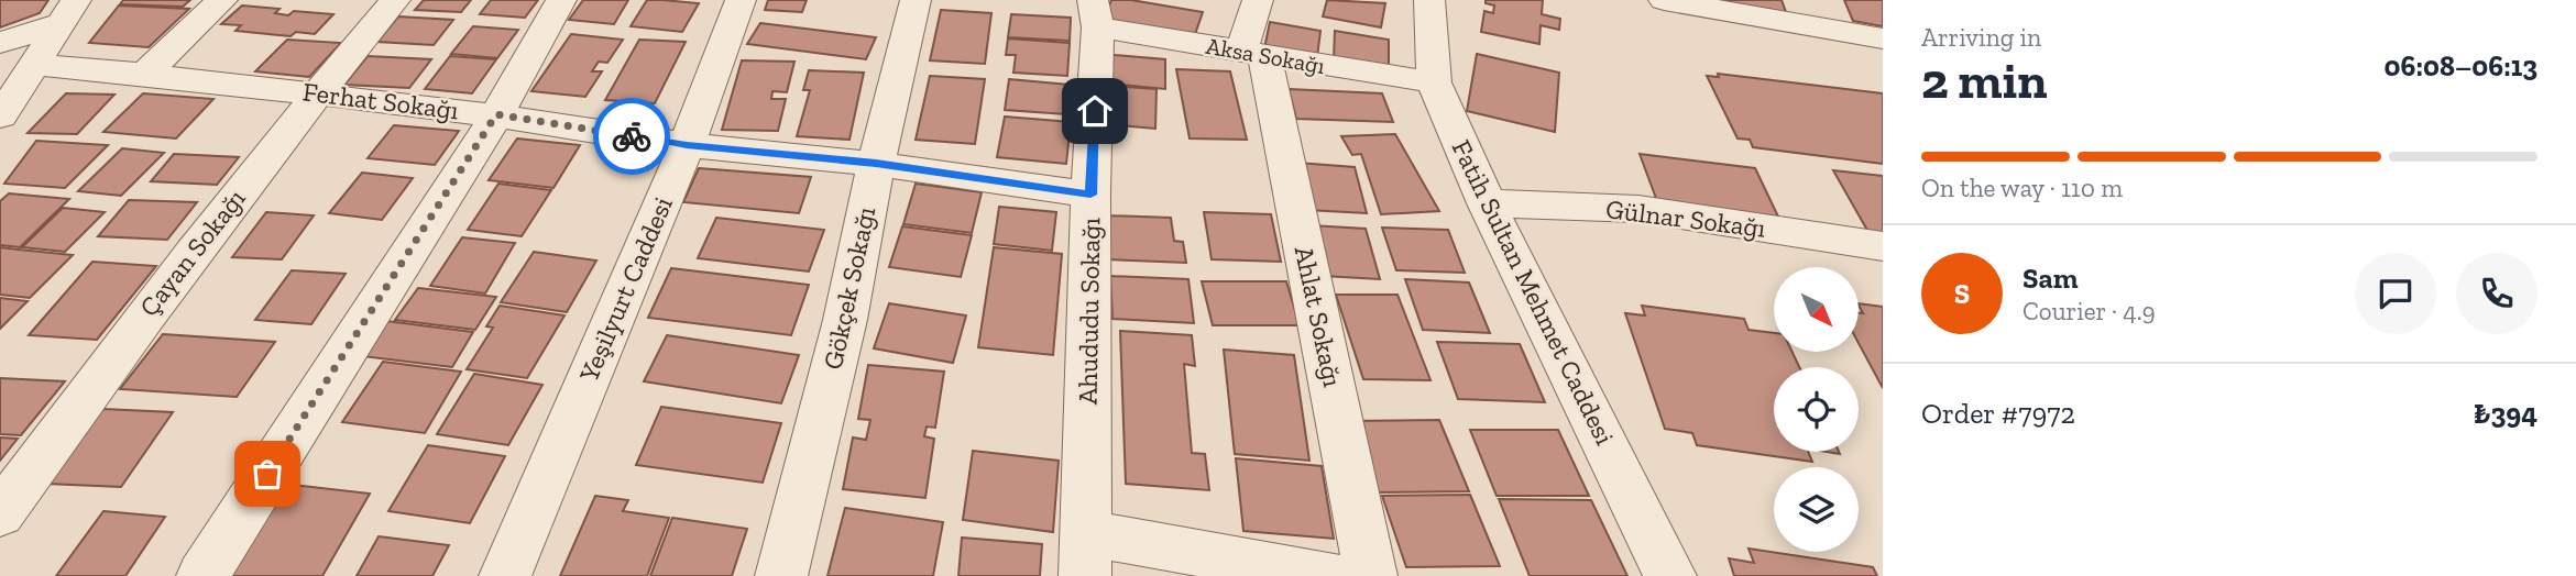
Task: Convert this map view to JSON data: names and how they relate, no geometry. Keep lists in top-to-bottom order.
{
  "streets": {
    "street": [
      "Aksa Sokağı",
      "Ferhat Sokağı",
      "Gülnar Sokağı",
      "Çayan Sokağı",
      "Gökçek Sokağı",
      "Yeşilyurt Caddesi",
      "Fatih Sultan Mehmet Caddesi",
      "Ahududu Sokağı",
      "Ahlat Sokağı"
    ]
  },
  "crossings": [
    ["Aksa Sokağı", "Fatih Sultan Mehmet Caddesi"],
    ["Aksa Sokağı", "Ahududu Sokağı"],
    ["Aksa Sokağı", "Ahlat Sokağı"],
    ["Ferhat Sokağı", "Çayan Sokağı"],
    ["Ferhat Sokağı", "Gökçek Sokağı"],
    ["Ferhat Sokağı", "Yeşilyurt Caddesi"],
    ["Ferhat Sokağı", "Ahududu Sokağı"],
    ["Gülnar Sokağı", "Fatih Sultan Mehmet Caddesi"]
  ],
  "north": "bottom right",
  "page": {
    "heading": ["2 min", "Arriving in", "06:08–06:13"],
    "panel": [
      "Sam",
      "Courier · 4.9",
      "Order #7972",
      "₺394"
    ],
    "bar": "On the way · 110 m",
    "round": "S"
  }
}
